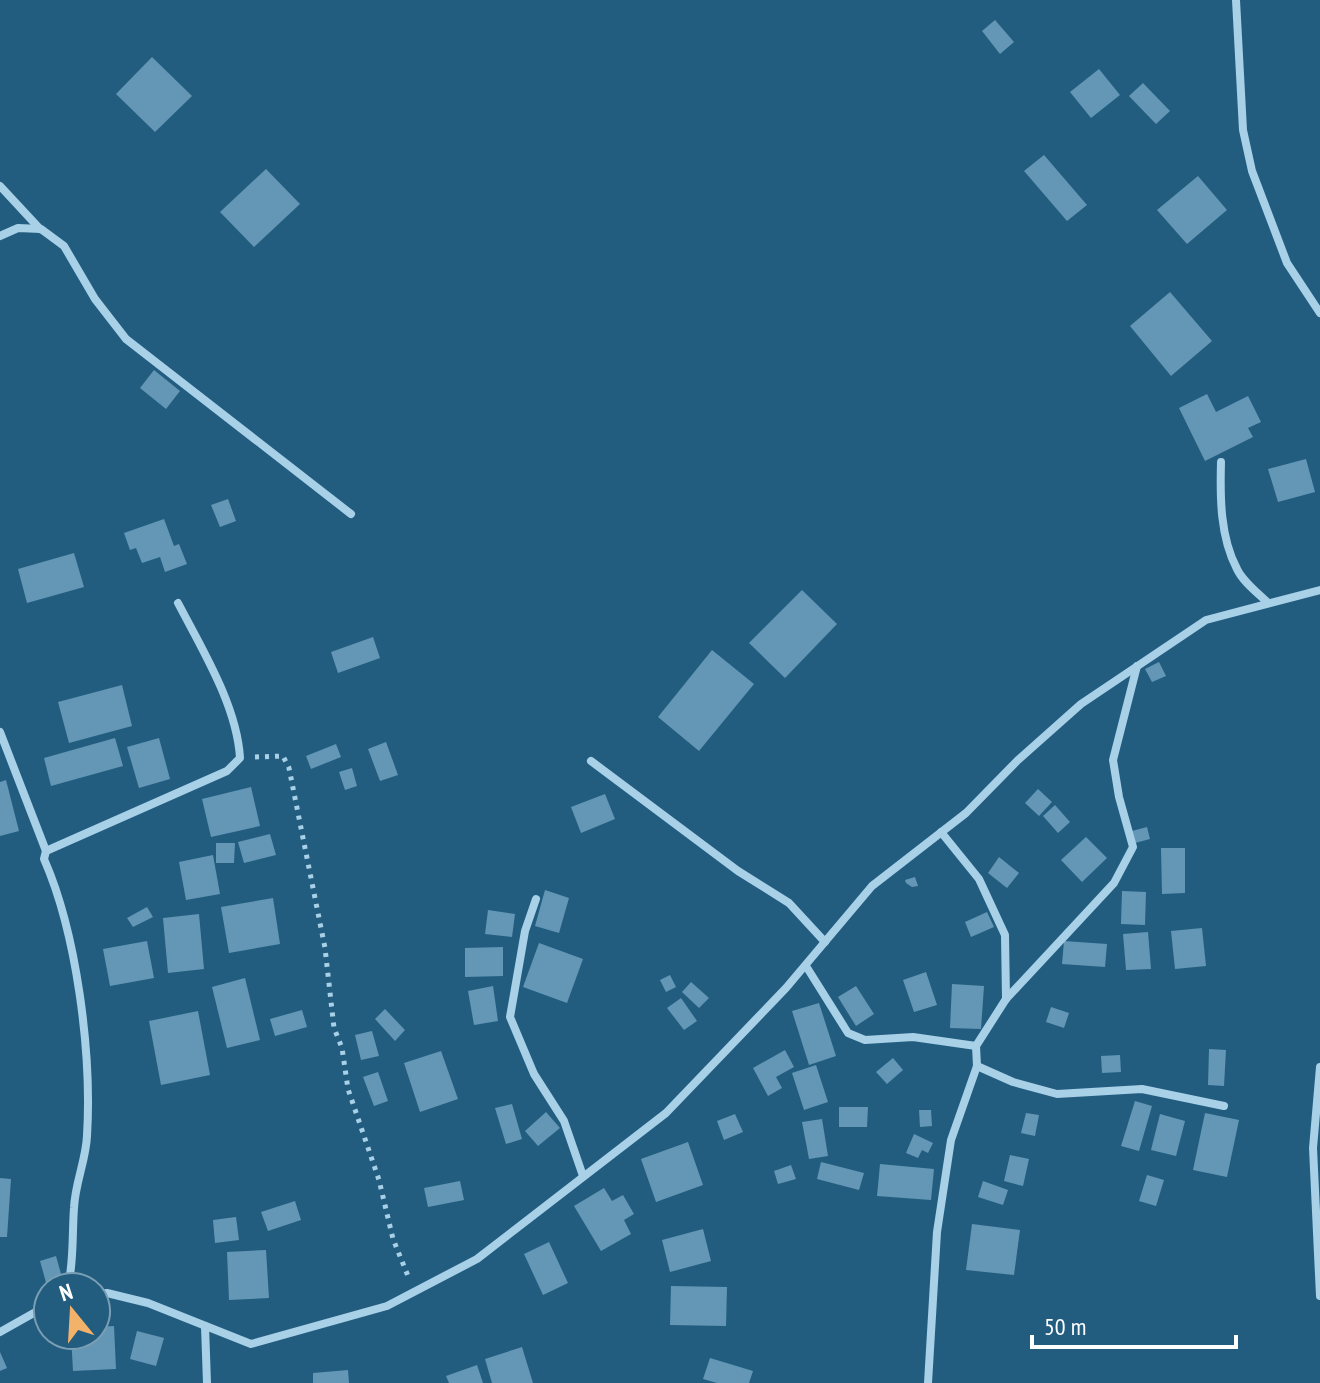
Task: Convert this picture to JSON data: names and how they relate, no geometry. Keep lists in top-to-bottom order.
{
  "scale_bar": "50 m",
  "north": "top"
}
